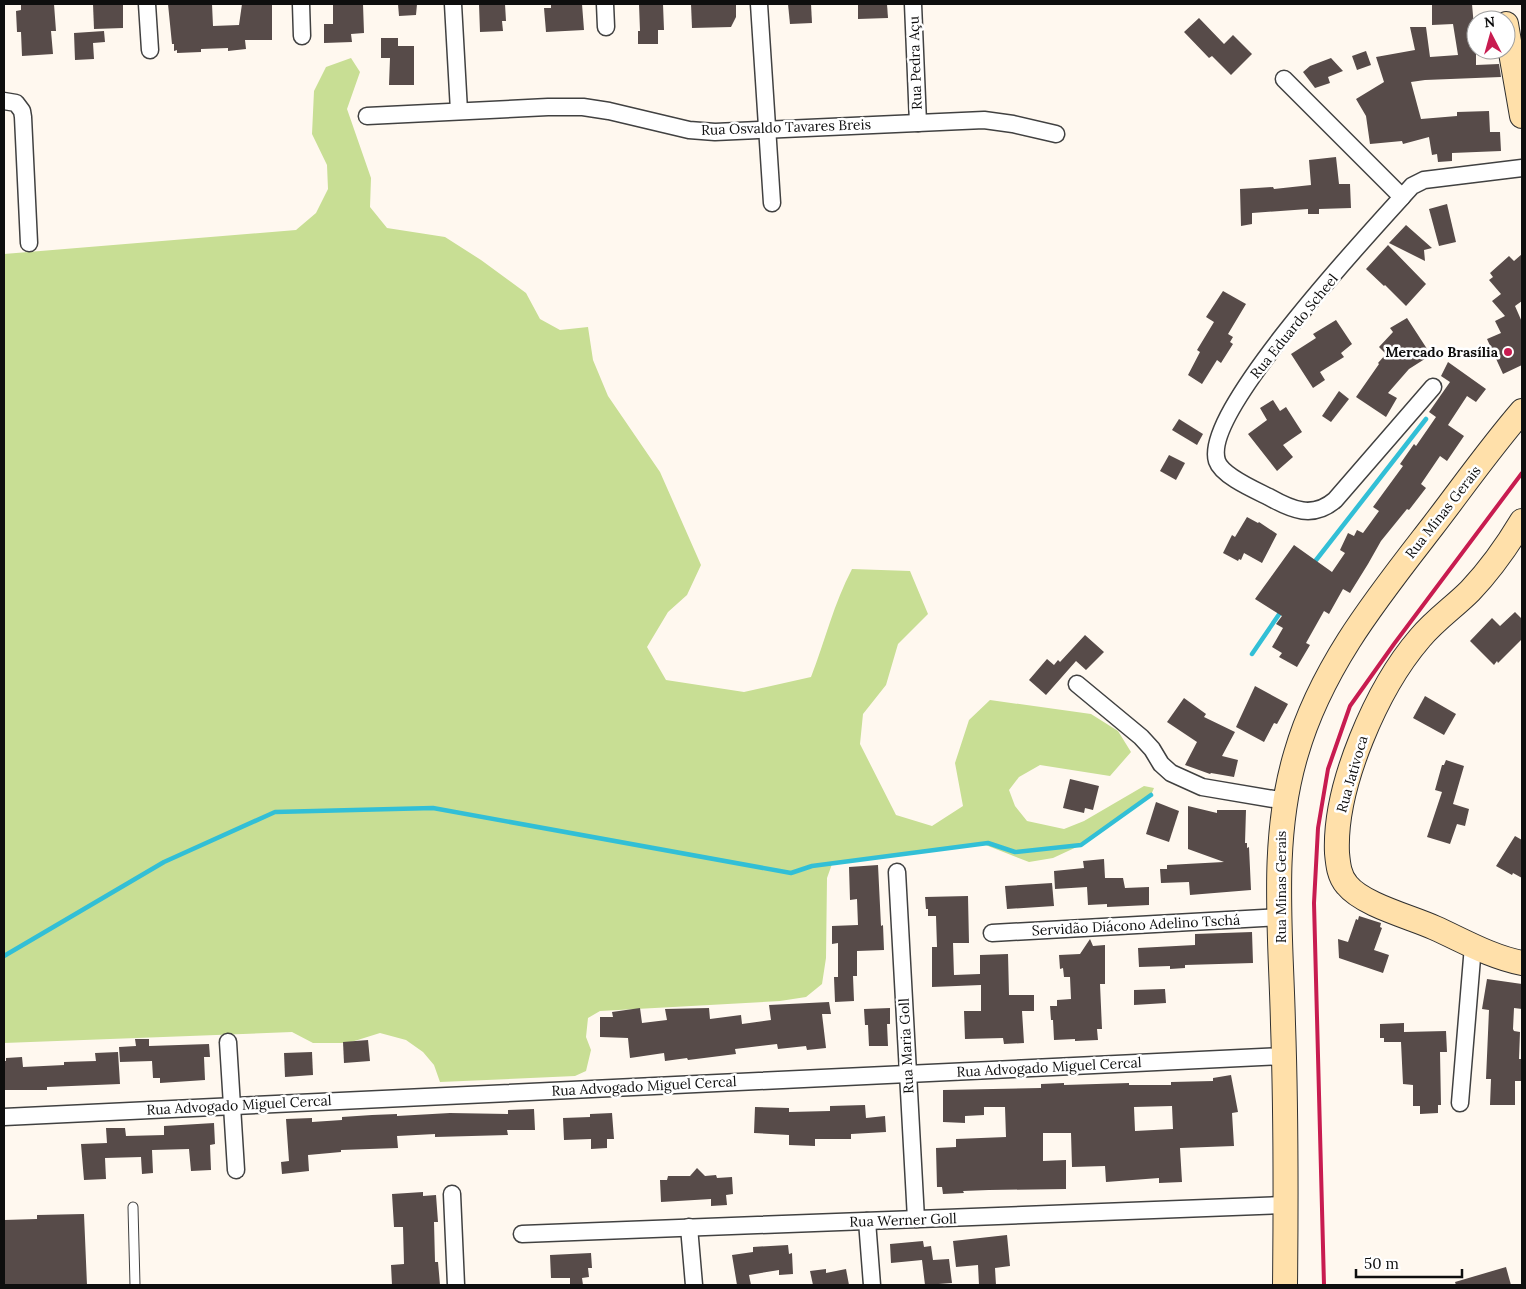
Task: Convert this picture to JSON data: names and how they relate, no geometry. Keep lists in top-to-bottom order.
{
  "streets": {
    "main road": ["Rua Minas Gerais", "Rua Jativoca"],
    "street": [
      "Rua Pedra Açu",
      "Rua Osvaldo Tavares Breis",
      "Rua Eduardo Scheel",
      "Servidão Diácono Adelino Tschá",
      "Rua Maria Goll",
      "Rua Advogado Miguel Cercal",
      "Rua Werner Goll"
    ]
  },
  "crossings": [
    ["Rua Pedra Açu", "Rua Osvaldo Tavares Breis"],
    ["Rua Minas Gerais", "Servidão Diácono Adelino Tschá"],
    ["Rua Minas Gerais", "Rua Advogado Miguel Cercal"],
    ["Rua Minas Gerais", "Rua Werner Goll"],
    ["Rua Maria Goll", "Rua Advogado Miguel Cercal"],
    ["Rua Maria Goll", "Rua Werner Goll"]
  ],
  "places": ["Mercado Brasília"],
  "scale_bar": "50 m",
  "north": "top"
}
